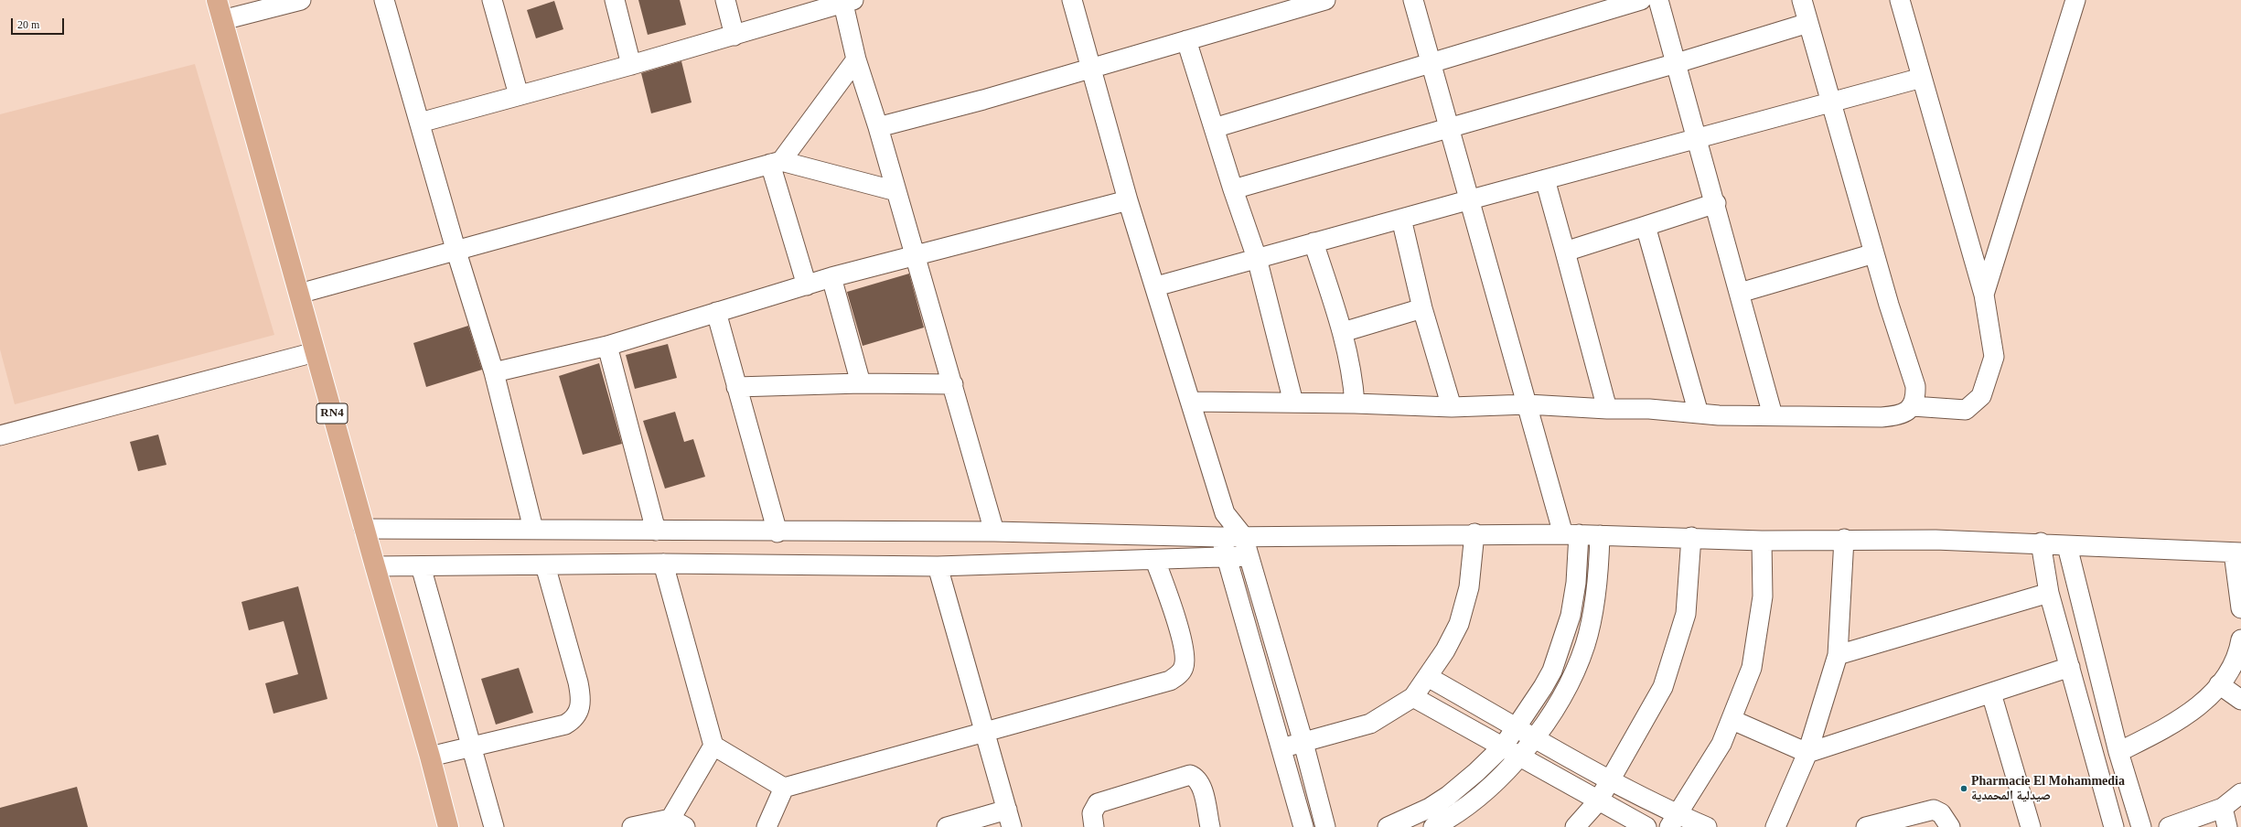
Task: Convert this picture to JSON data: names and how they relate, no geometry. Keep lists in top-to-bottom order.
{
  "streets": {
    "main road": ["RN4"]
  },
  "places": ["Pharmacie El Mohammedia صيدلية المحمدية"],
  "scale_bar": "20 m"
}
